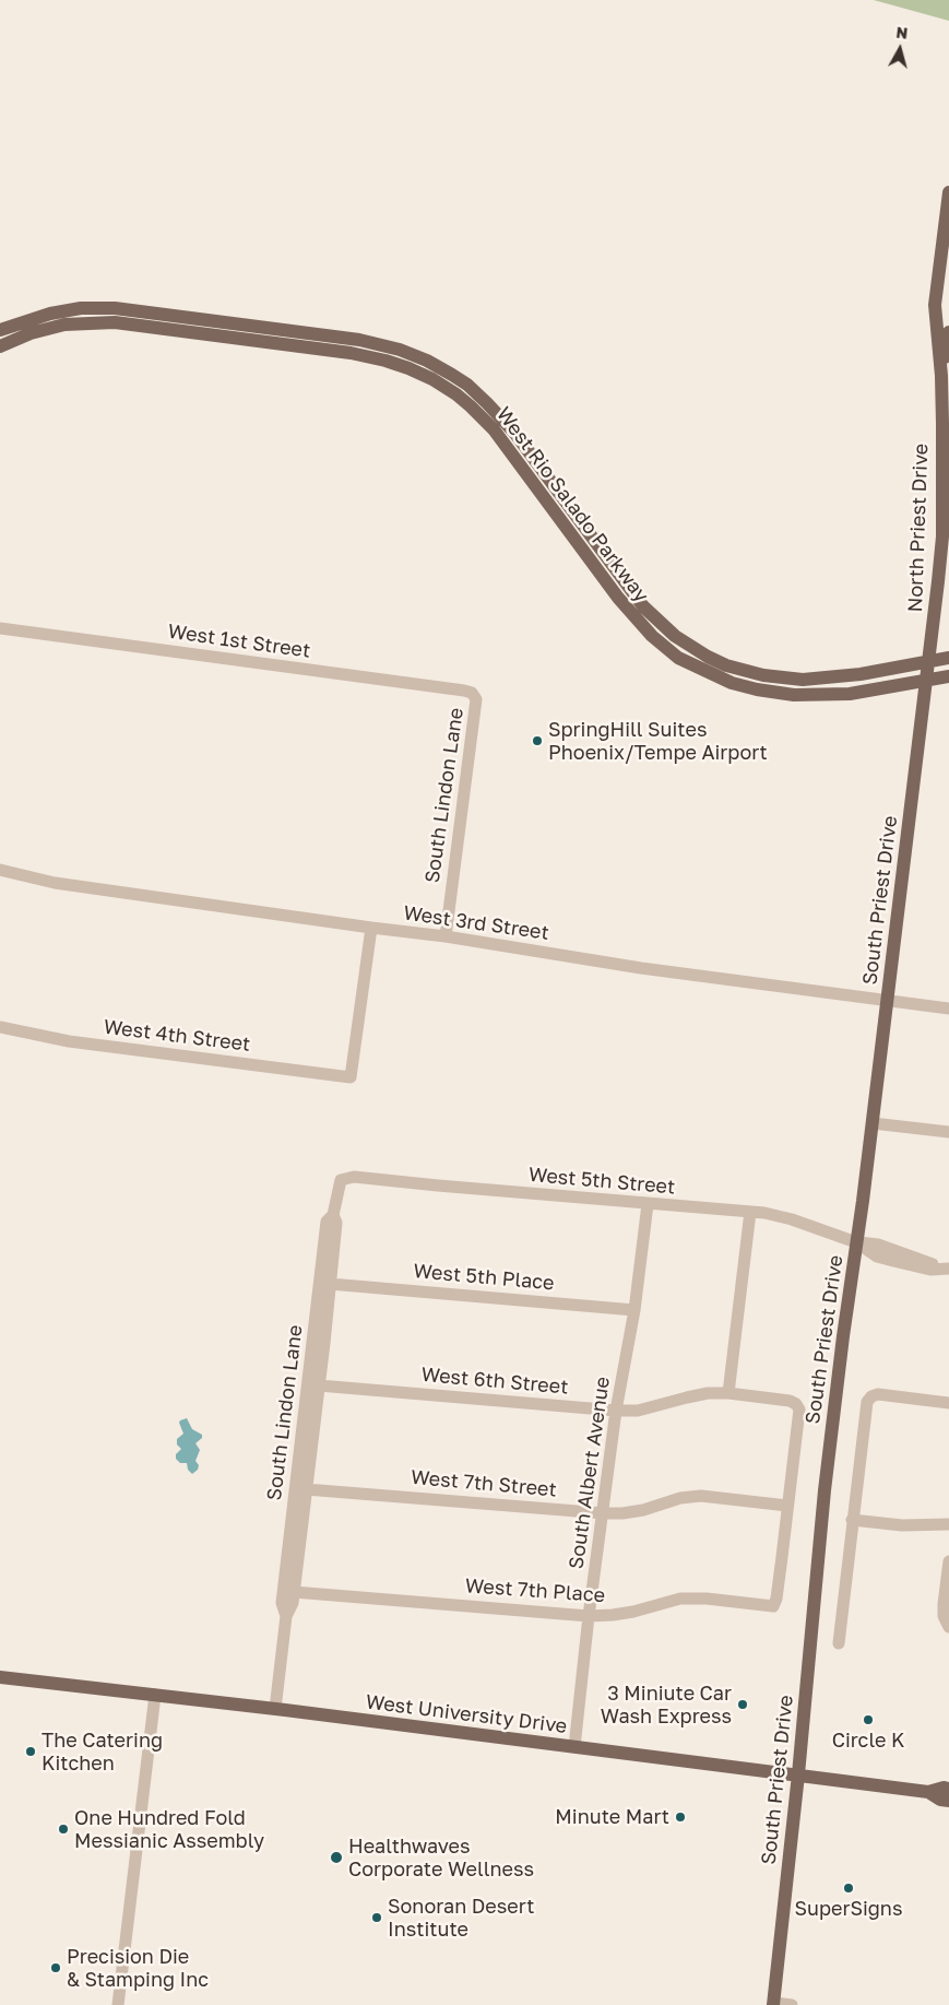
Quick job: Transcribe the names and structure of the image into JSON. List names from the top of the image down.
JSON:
{
  "streets": {
    "main road": [
      "West Rio Salado Parkway",
      "North Priest Drive",
      "South Priest Drive",
      "West University Drive"
    ],
    "street": [
      "West 1st Street",
      "South Lindon Lane",
      "West 3rd Street",
      "West 4th Street",
      "West 5th Street",
      "West 5th Place",
      "West 6th Street",
      "South Albert Avenue",
      "West 7th Street",
      "West 7th Place"
    ]
  },
  "crossings": [
    ["West Rio Salado Parkway", "North Priest Drive"],
    ["West Rio Salado Parkway", "South Priest Drive"],
    ["North Priest Drive", "South Priest Drive"],
    ["West 1st Street", "South Lindon Lane"],
    ["South Lindon Lane", "West 3rd Street"],
    ["South Lindon Lane", "West 5th Street"],
    ["South Lindon Lane", "West 5th Place"],
    ["South Lindon Lane", "West 6th Street"],
    ["South Lindon Lane", "West 7th Street"],
    ["South Lindon Lane", "West 7th Place"],
    ["South Lindon Lane", "West University Drive"],
    ["South Priest Drive", "West 3rd Street"],
    ["South Priest Drive", "West 5th Street"],
    ["South Priest Drive", "West 6th Street"],
    ["South Priest Drive", "West 7th Street"],
    ["South Priest Drive", "West 7th Place"],
    ["South Priest Drive", "West University Drive"],
    ["West 3rd Street", "West 4th Street"],
    ["West 5th Street", "South Albert Avenue"],
    ["West 5th Place", "South Albert Avenue"],
    ["West 6th Street", "South Albert Avenue"],
    ["South Albert Avenue", "West 7th Street"],
    ["South Albert Avenue", "West 7th Place"],
    ["South Albert Avenue", "West University Drive"]
  ],
  "places": [
    "SpringHill Suites Phoenix/Tempe Airport",
    "3 Miniute Car Wash Express",
    "Circle K",
    "The Catering Kitchen",
    "Minute Mart",
    "One Hundred Fold Messianic Assembly",
    "Healthwaves Corporate Wellness",
    "SuperSigns",
    "Sonoran Desert Institute",
    "Precision Die & Stamping Inc"
  ],
  "north": "top"
}
